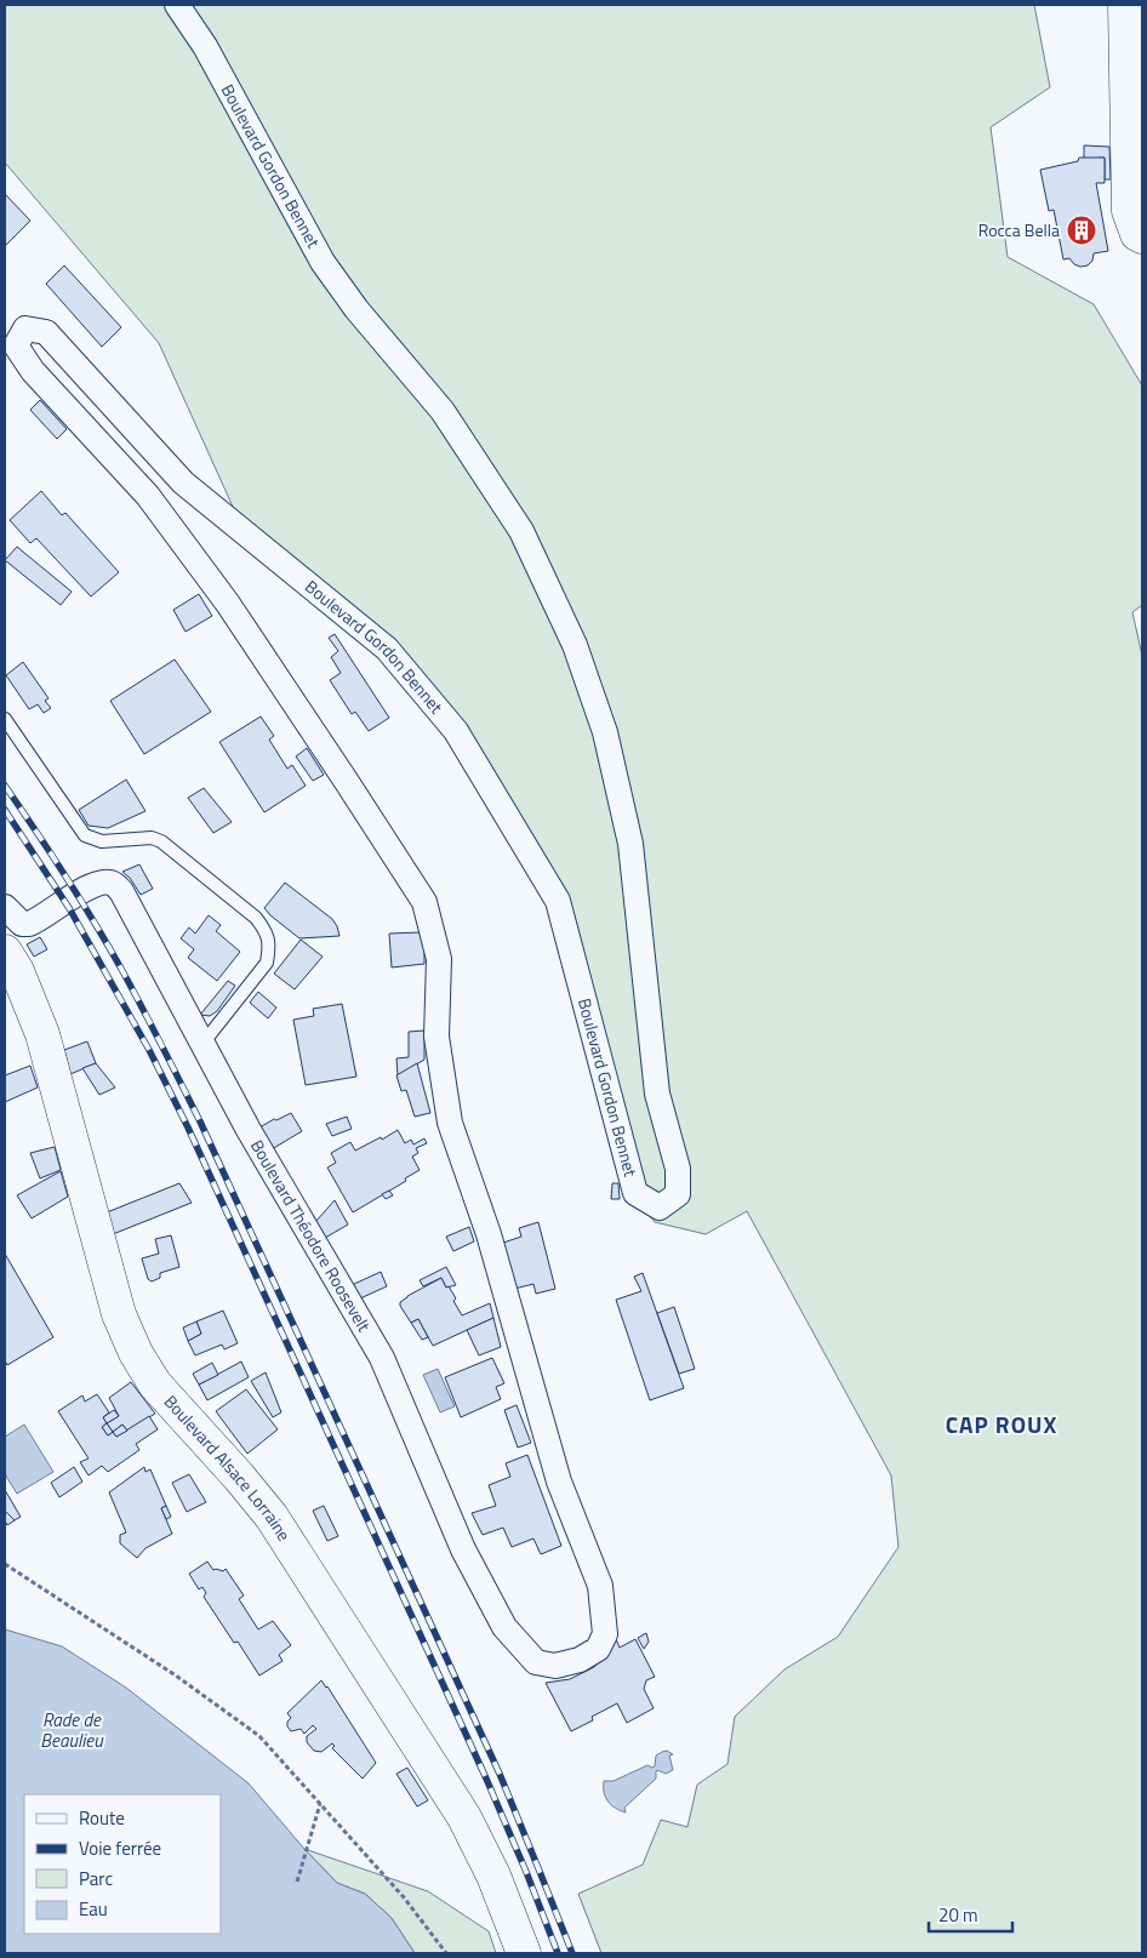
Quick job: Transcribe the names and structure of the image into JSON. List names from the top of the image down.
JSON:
{
  "streets": {
    "main road": ["Boulevard Alsace Lorraine"],
    "street": ["Boulevard Gordon Bennet", "Boulevard Théodore Roosevelt"]
  },
  "crossings": [
    ["Boulevard Gordon Bennet", "Boulevard Théodore Roosevelt"]
  ],
  "districts": ["CAP ROUX"],
  "water": ["Rade de Beaulieu"],
  "places": {
    "building": ["Rocca Bella"]
  },
  "legend": [
    "Route",
    "Voie ferrée",
    "Parc",
    "Eau"
  ],
  "scale_bar": "20 m"
}
